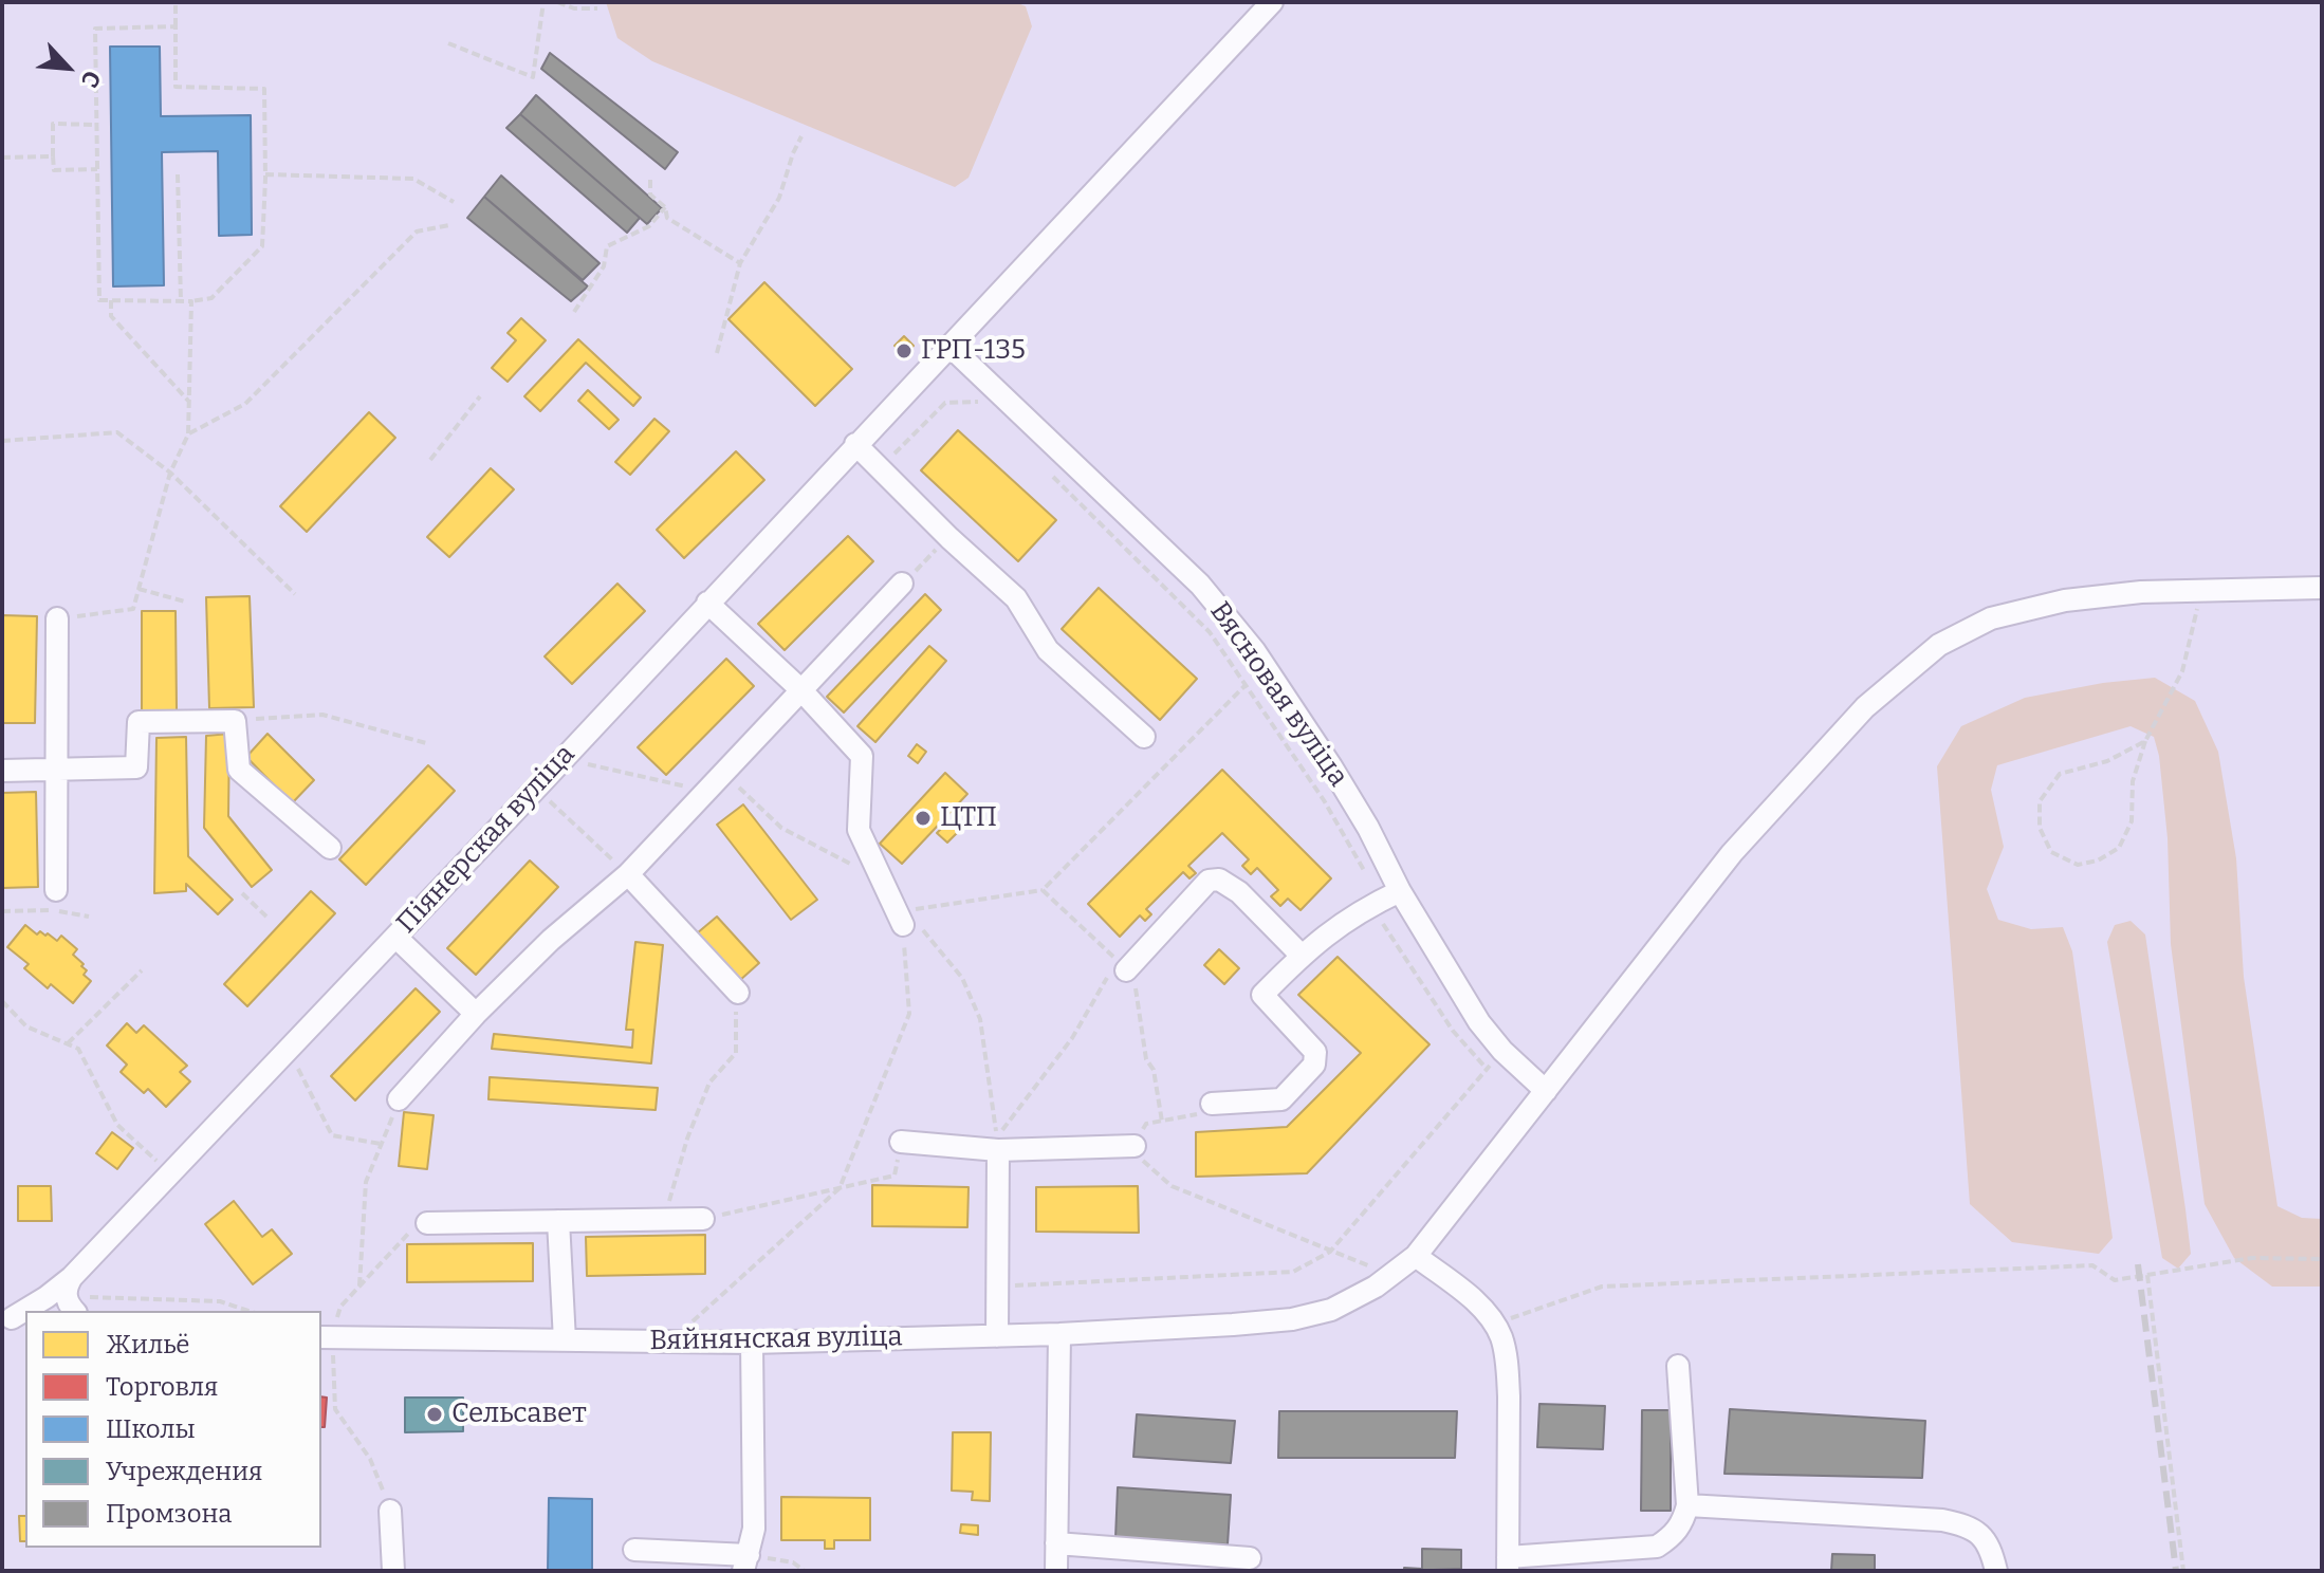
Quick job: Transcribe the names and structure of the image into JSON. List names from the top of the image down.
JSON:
{
  "streets": {
    "street": ["Вясновая вуліца", "Піянерская вуліца", "Вяйнянская вуліца"]
  },
  "crossings": [
    ["Вясновая вуліца", "Піянерская вуліца"],
    ["Вясновая вуліца", "Вяйнянская вуліца"]
  ],
  "places": ["ГРП-135", "ЦТП", "Сельсавет"],
  "legend": [
    "Жильё",
    "Торговля",
    "Школы",
    "Учреждения",
    "Промзона"
  ],
  "north": "bottom right"
}
